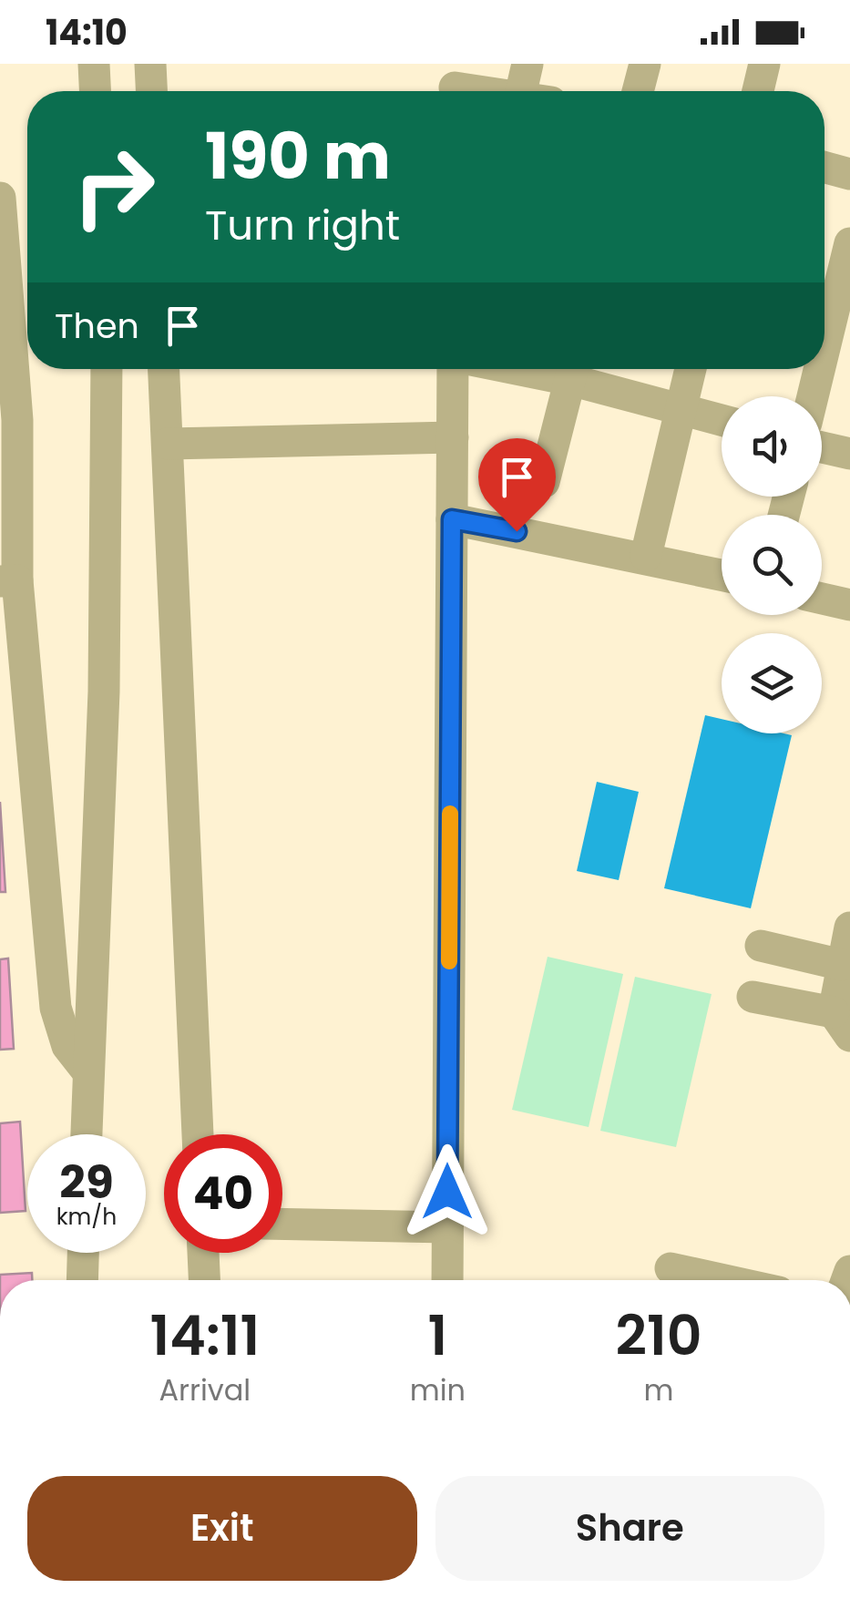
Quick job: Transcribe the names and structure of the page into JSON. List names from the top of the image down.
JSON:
{
  "page": {
    "status": "14:10",
    "turn": ["190 m", "Turn right"],
    "then": "Then",
    "speed": "29 km/h",
    "limit": "40",
    "eta": [
      "14:11",
      "Arrival",
      "1",
      "min",
      "210",
      "m"
    ],
    "buttons": ["Exit", "Share"]
  }
}
